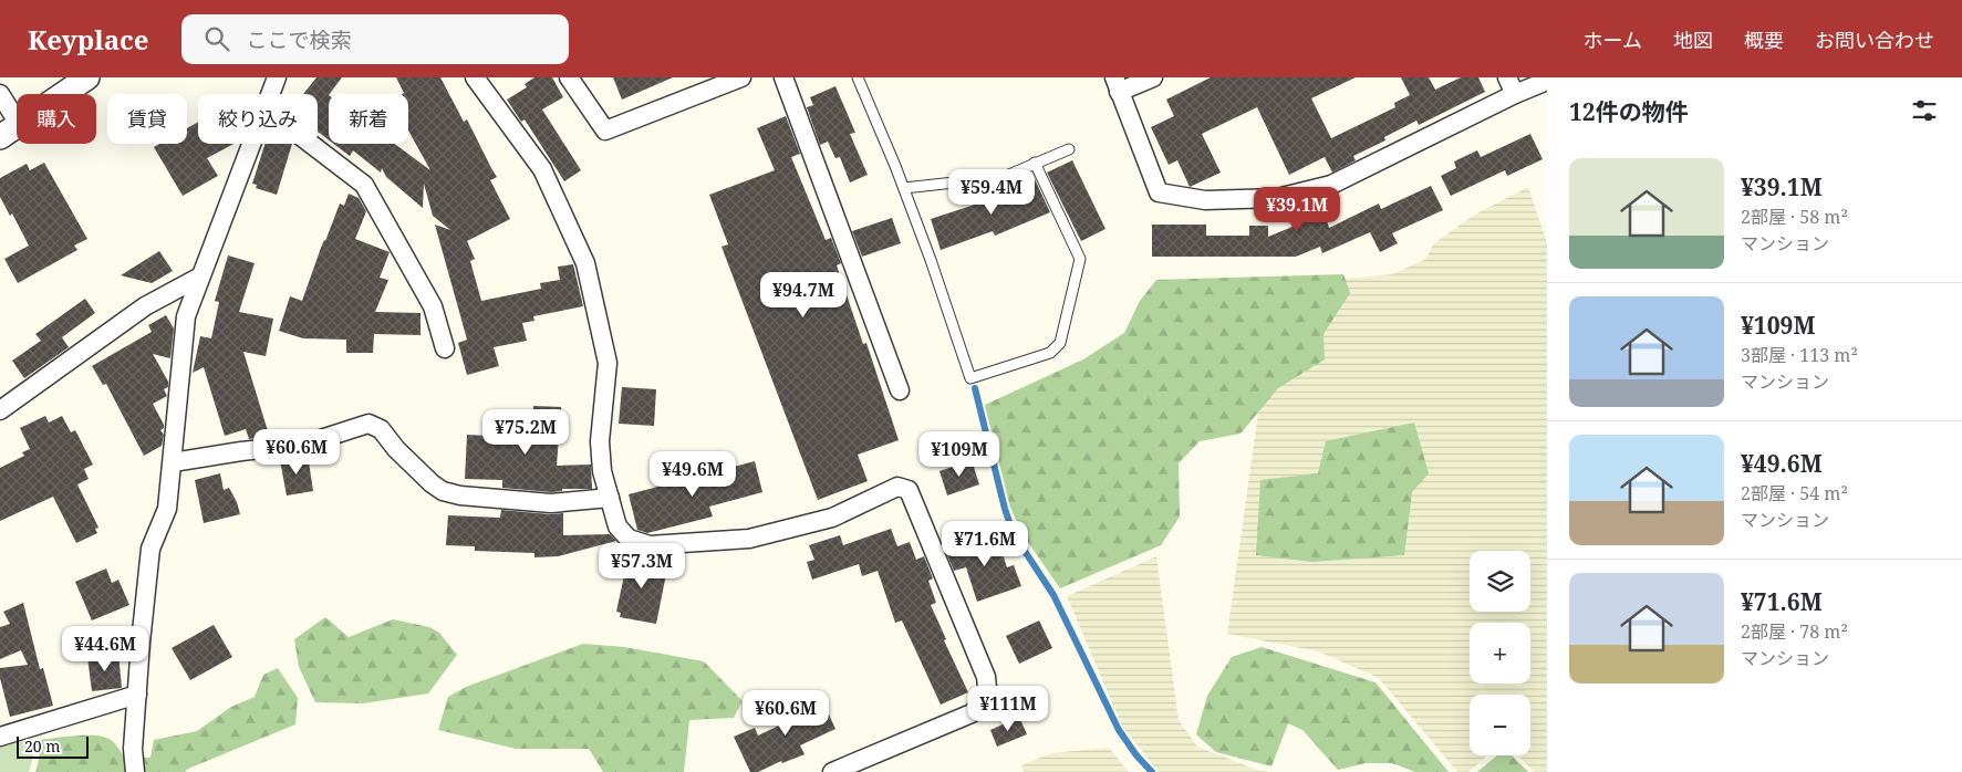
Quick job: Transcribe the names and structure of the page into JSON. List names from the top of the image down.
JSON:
{
  "scale_bar": "20 m",
  "page": {
    "header": "Keyplace",
    "search": "ここで検索",
    "nav": [
      "ホーム",
      "地図",
      "概要",
      "お問い合わせ"
    ],
    "heading": "12件の物件",
    "chip": [
      "購入",
      "賃貸",
      "絞り込み",
      "新着"
    ],
    "list": [
      {
        "name": "¥39.1M",
        "note": "2部屋 · 58 m² · マンション"
      },
      {
        "name": "¥109M",
        "note": "3部屋 · 113 m² · マンション"
      },
      {
        "name": "¥49.6M",
        "note": "2部屋 · 54 m² · マンション"
      },
      {
        "name": "¥71.6M",
        "note": "2部屋 · 78 m² · マンション"
      }
    ],
    "price": [
      "¥59.4M",
      "¥39.1M",
      "¥94.7M",
      "¥75.2M",
      "¥60.6M",
      "¥109M",
      "¥49.6M",
      "¥71.6M",
      "¥57.3M",
      "¥44.6M",
      "¥111M",
      "¥60.6M"
    ],
    "map_buttons": ["+", "−"],
    "scale": "20 m"
  }
}
